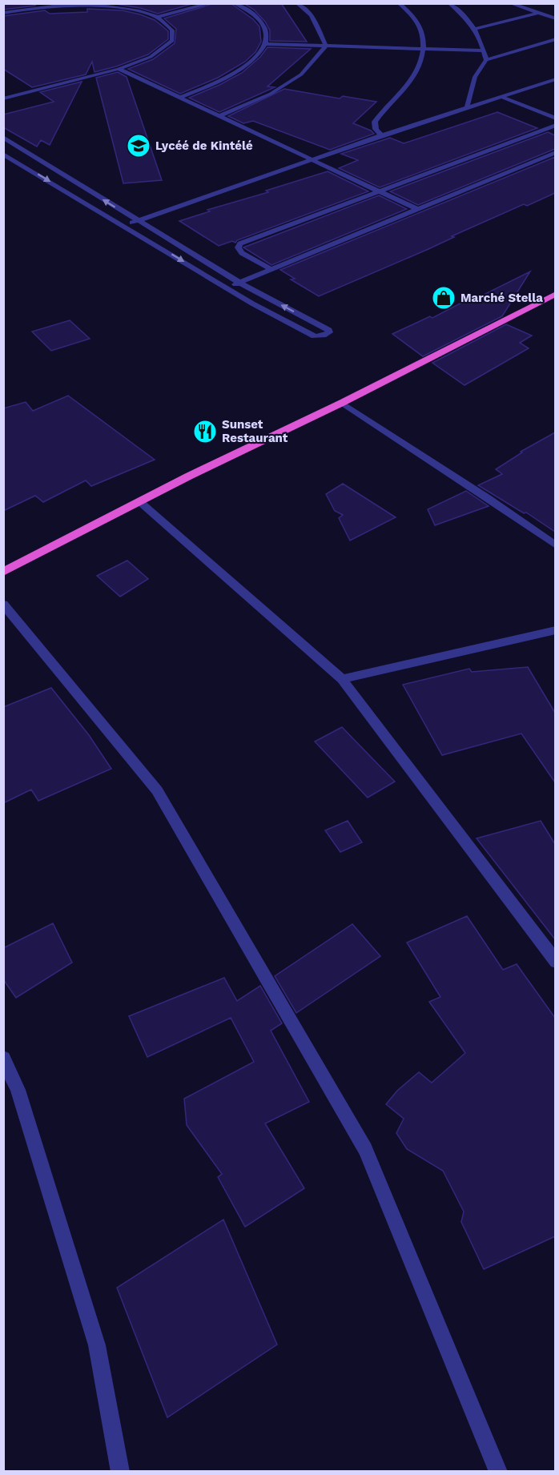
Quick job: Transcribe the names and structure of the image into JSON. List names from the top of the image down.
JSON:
{
  "places": {
    "school or university": ["Lycéé de Kintélé"],
    "shop": ["Marché Stella"],
    "restaurant": ["Sunset Restaurant"]
  }
}
